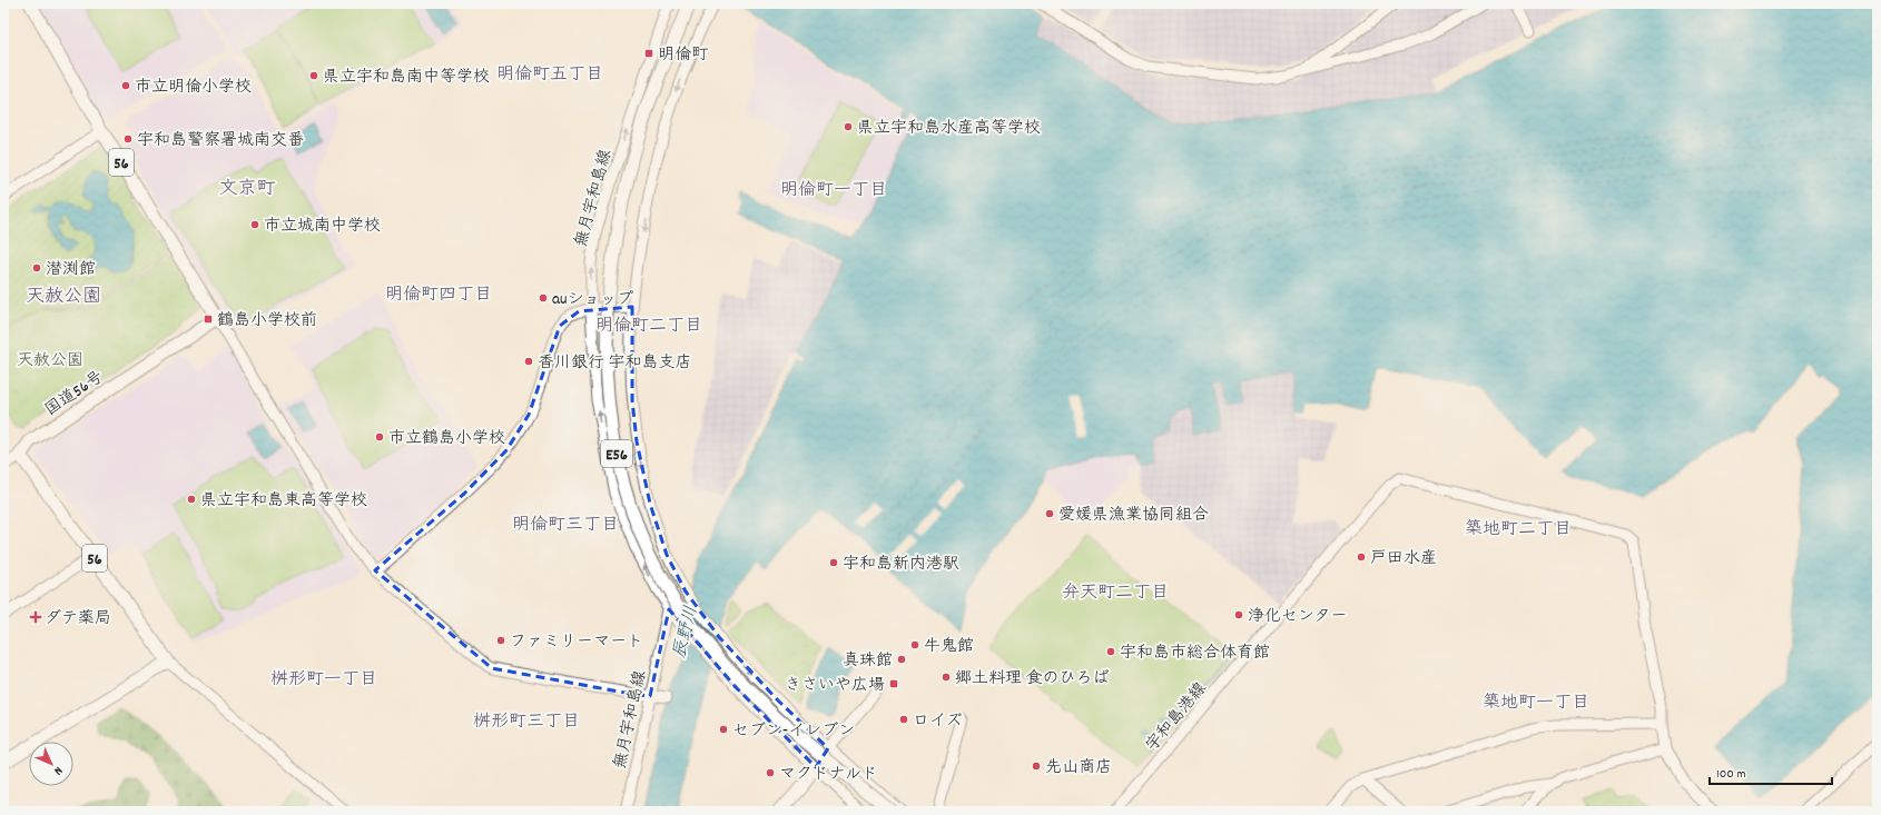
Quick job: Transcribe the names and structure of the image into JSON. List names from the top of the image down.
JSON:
{
  "streets": {
    "highway": ["56", "国道56号", "E56"],
    "street": ["無月宇和島線", "宇和島港線"]
  },
  "crossings": [
    ["56", "国道56号"]
  ],
  "districts": [
    "明倫町五丁目",
    "文京町",
    "明倫町一丁目",
    "明倫町四丁目",
    "天赦公園",
    "明倫町二丁目",
    "明倫町三丁目",
    "築地町二丁目",
    "弁天町二丁目",
    "桝形町一丁目",
    "築地町一丁目",
    "桝形町三丁目"
  ],
  "water": ["辰野川"],
  "parks": ["天赦公園"],
  "places": {
    "transit": ["明倫町", "鶴島小学校前", "きさいや広場"],
    "other": [
      "県立宇和島南中等学校",
      "市立明倫小学校",
      "県立宇和島水産高等学校",
      "宇和島警察署城南交番",
      "市立城南中学校",
      "潜渕館",
      "auショップ",
      "香川銀行 宇和島支店",
      "市立鶴島小学校",
      "県立宇和島東高等学校",
      "愛媛県漁業協同組合",
      "戸田水産",
      "宇和島新内港駅",
      "浄化センター",
      "ファミリーマート",
      "牛鬼館",
      "宇和島市総合体育館",
      "真珠館",
      "郷土料理 食のひろば",
      "ロイズ",
      "セブン-イレブン",
      "先山商店",
      "マクドナルド"
    ],
    "health": ["ダテ薬局"]
  },
  "scale_bar": "100 m",
  "north": "bottom right"
}
